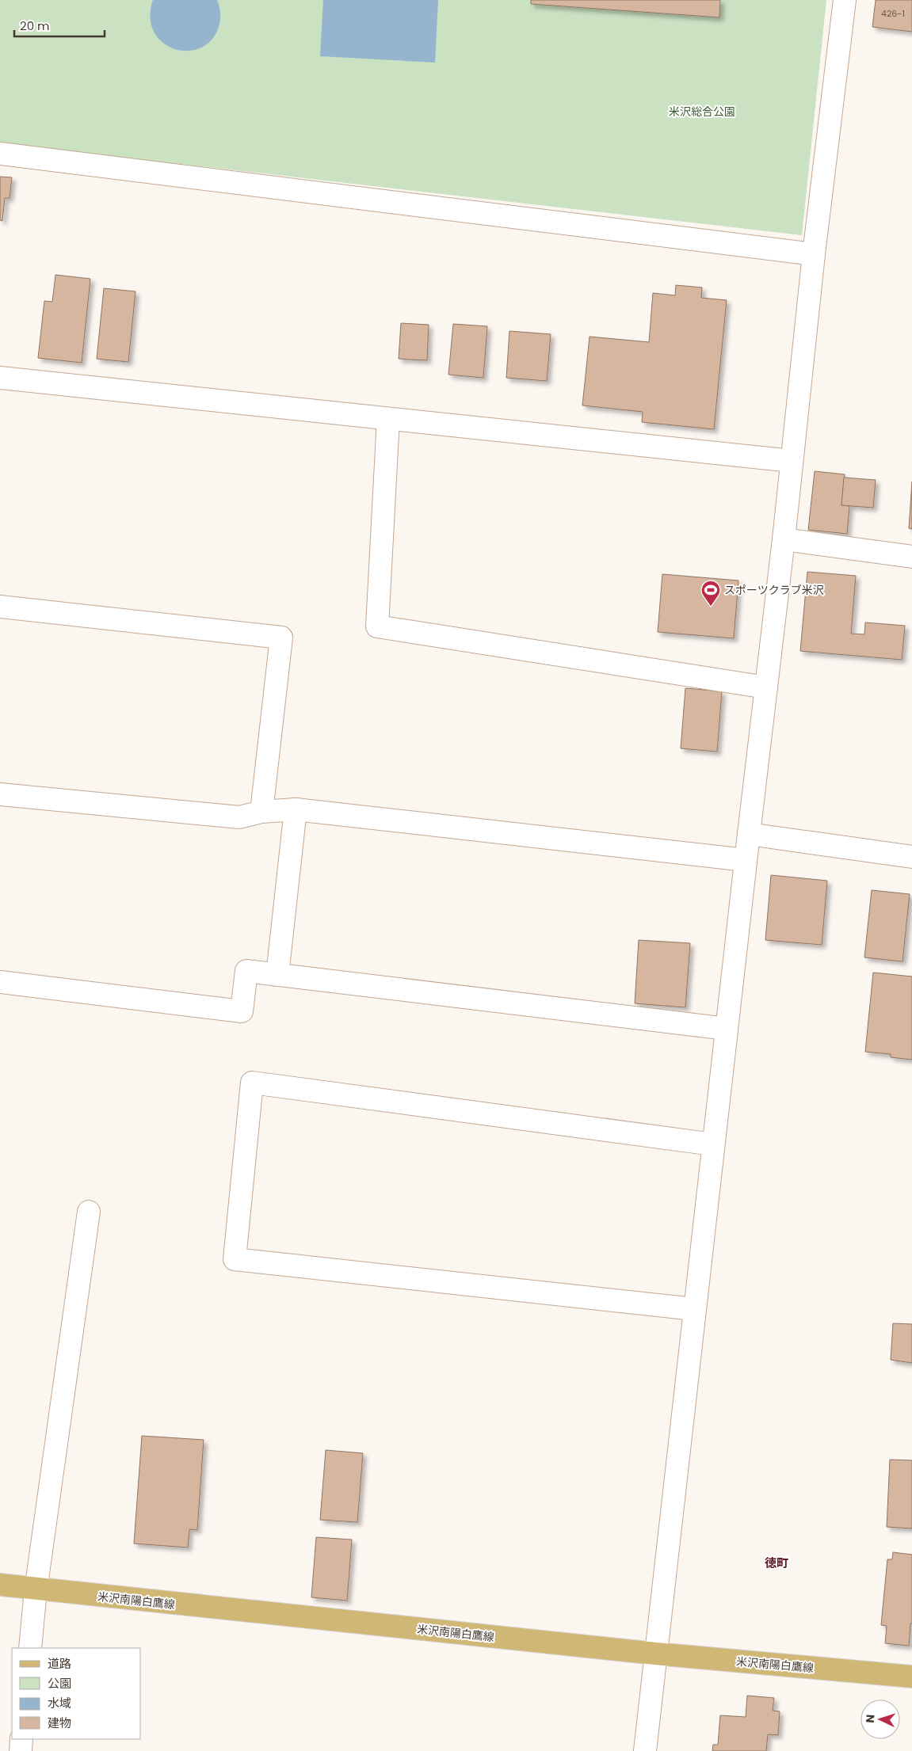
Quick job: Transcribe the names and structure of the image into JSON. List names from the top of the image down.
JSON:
{
  "streets": {
    "main road": ["米沢南陽白鷹線"]
  },
  "districts": ["徳町"],
  "parks": ["米沢総合公園"],
  "places": {
    "sports": ["スポーツクラブ米沢"]
  },
  "house_numbers": ["426-1"],
  "legend": [
    "道路",
    "公園",
    "水域",
    "建物"
  ],
  "scale_bar": "20 m",
  "north": "left"
}
